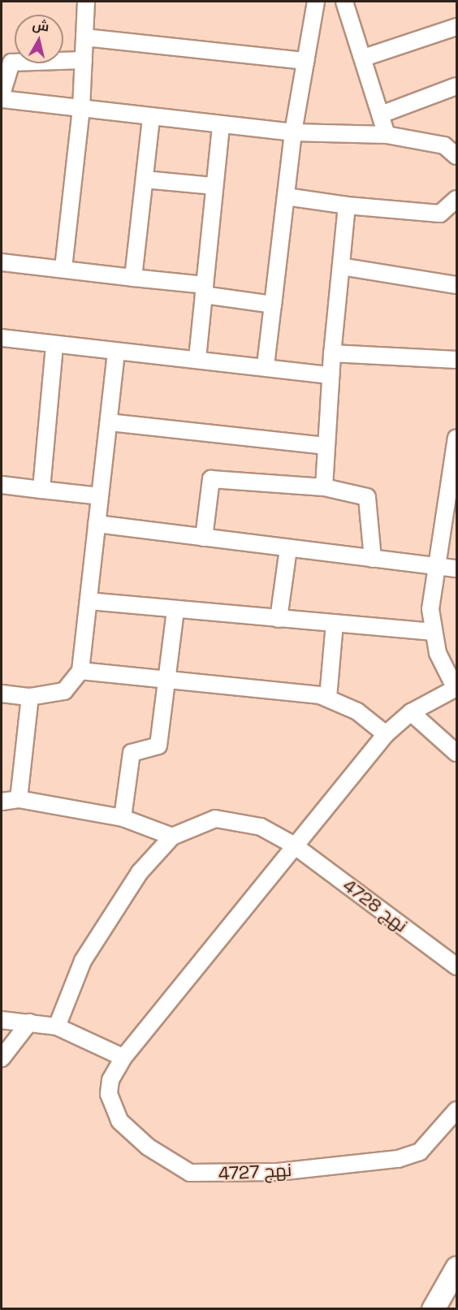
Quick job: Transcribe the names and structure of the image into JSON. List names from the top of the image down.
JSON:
{
  "streets": {
    "street": ["نهج 4728", "نهج 4727"]
  },
  "crossings": [
    ["نهج 4728", "نهج 4727"]
  ],
  "north": "top"
}
